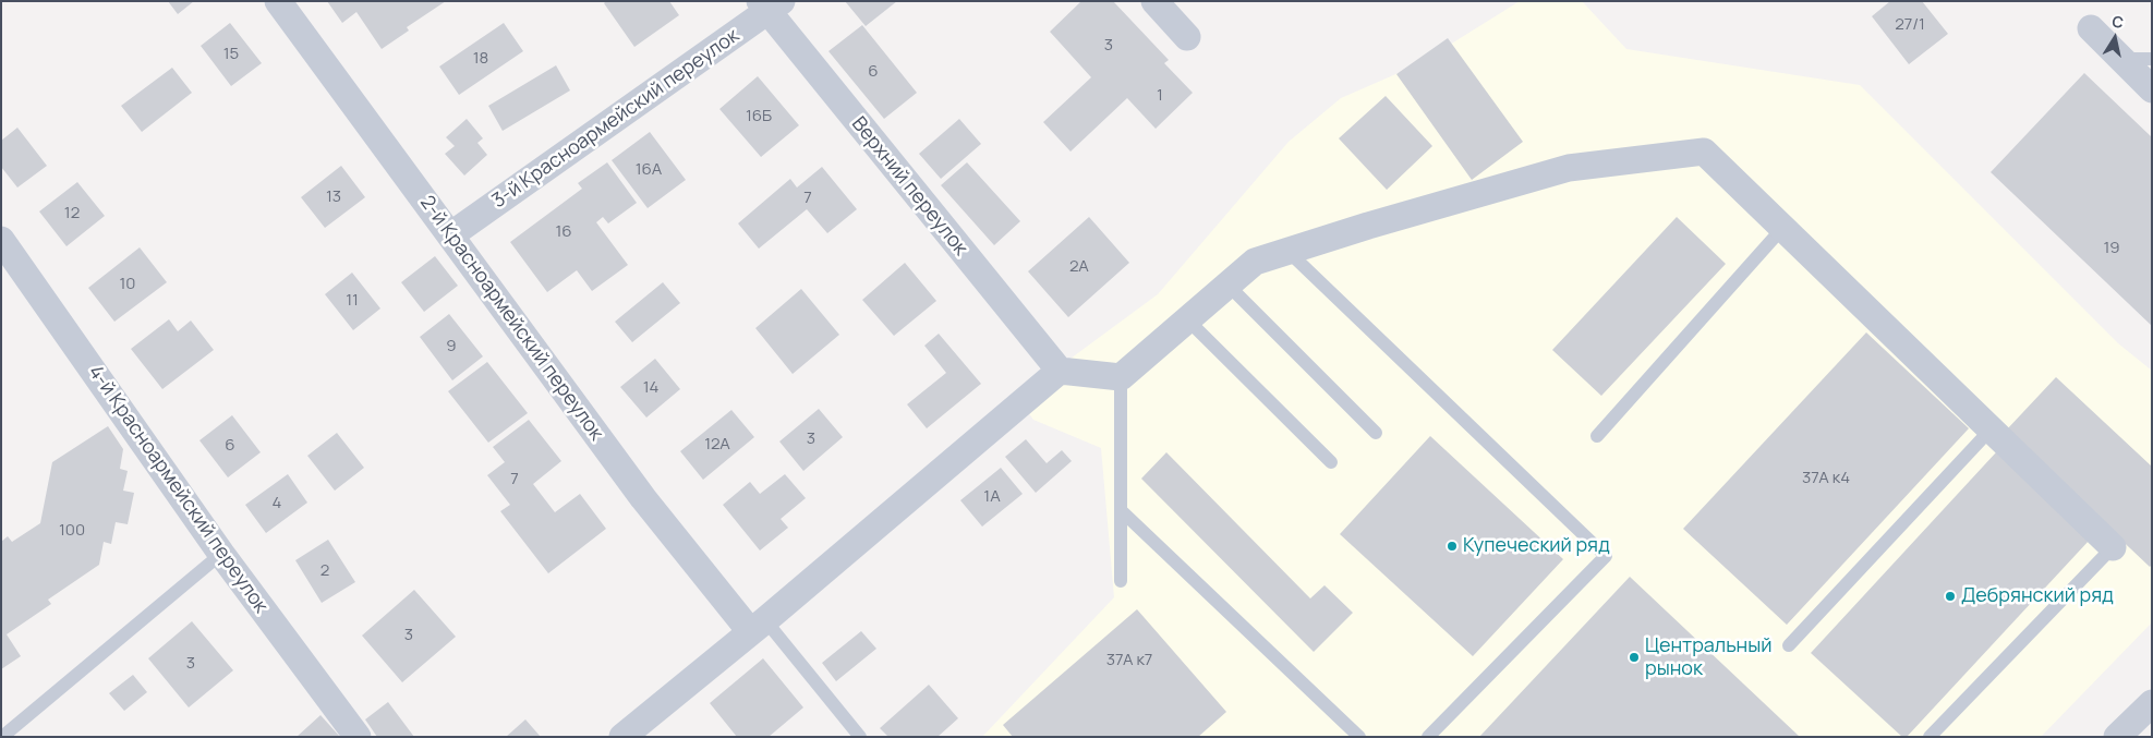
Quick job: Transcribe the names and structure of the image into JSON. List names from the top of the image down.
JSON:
{
  "streets": {
    "street": [
      "3-й Красноармейский переулок",
      "Верхний переулок",
      "2-й Красноармейский переулок",
      "4-й Красноармейский переулок"
    ]
  },
  "crossings": [
    ["3-й Красноармейский переулок", "Верхний переулок"],
    ["3-й Красноармейский переулок", "2-й Красноармейский переулок"]
  ],
  "places": ["Купеческий ряд", "Дебрянский ряд", "Центральный рынок"],
  "house_numbers": [
    "27/1",
    "3",
    "15",
    "18",
    "6",
    "1",
    "16Б",
    "16А",
    "13",
    "7",
    "12",
    "16",
    "19",
    "2А",
    "10",
    "11",
    "9",
    "14",
    "3",
    "12А",
    "6",
    "37А к4",
    "7",
    "1А",
    "4",
    "100",
    "2",
    "3",
    "37А к7",
    "3"
  ],
  "north": "top"
}
